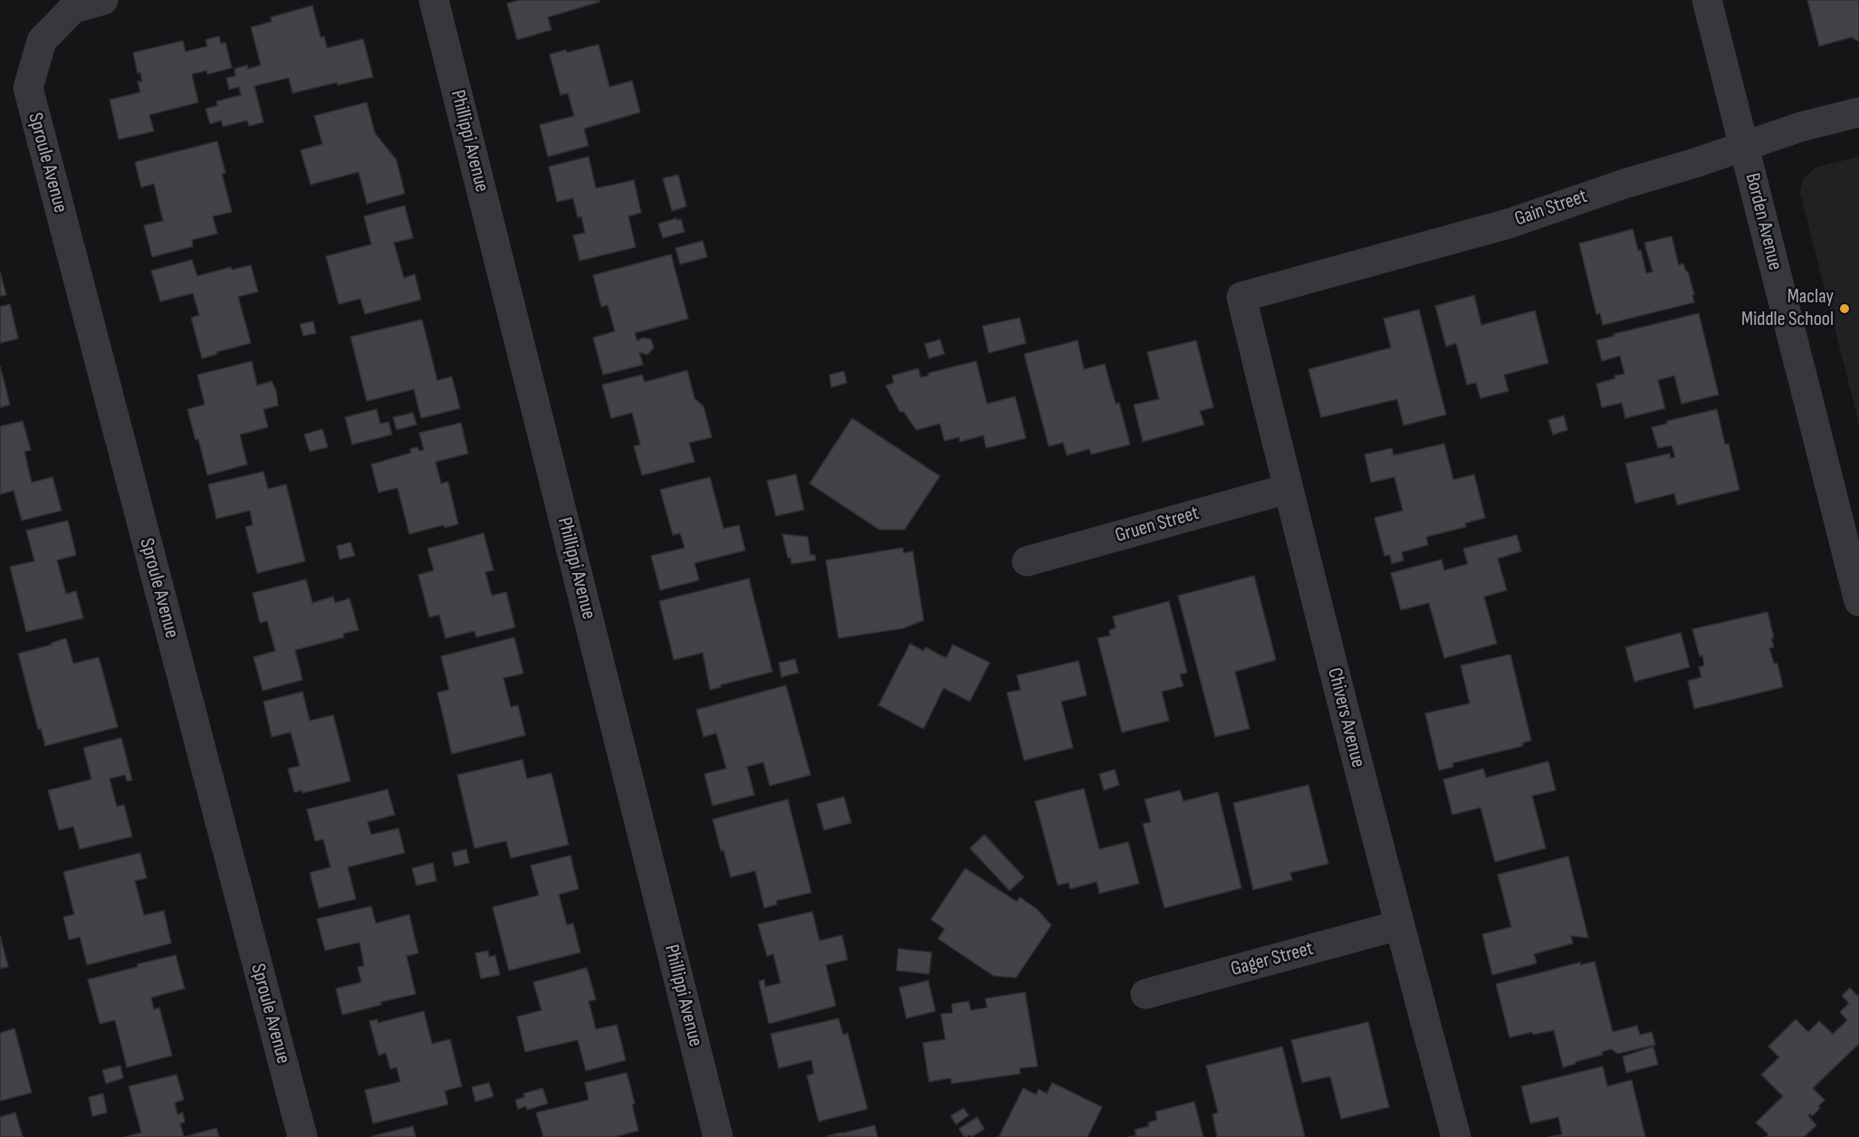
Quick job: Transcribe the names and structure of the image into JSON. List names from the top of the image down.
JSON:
{
  "streets": {
    "street": [
      "Phillippi Avenue",
      "Sproule Avenue",
      "Gain Street",
      "Borden Avenue",
      "Gruen Street",
      "Chivers Avenue",
      "Gager Street"
    ]
  },
  "crossings": [
    ["Gain Street", "Borden Avenue"],
    ["Gain Street", "Chivers Avenue"],
    ["Gruen Street", "Chivers Avenue"],
    ["Chivers Avenue", "Gager Street"]
  ],
  "places": ["Maclay Middle School"]
}
